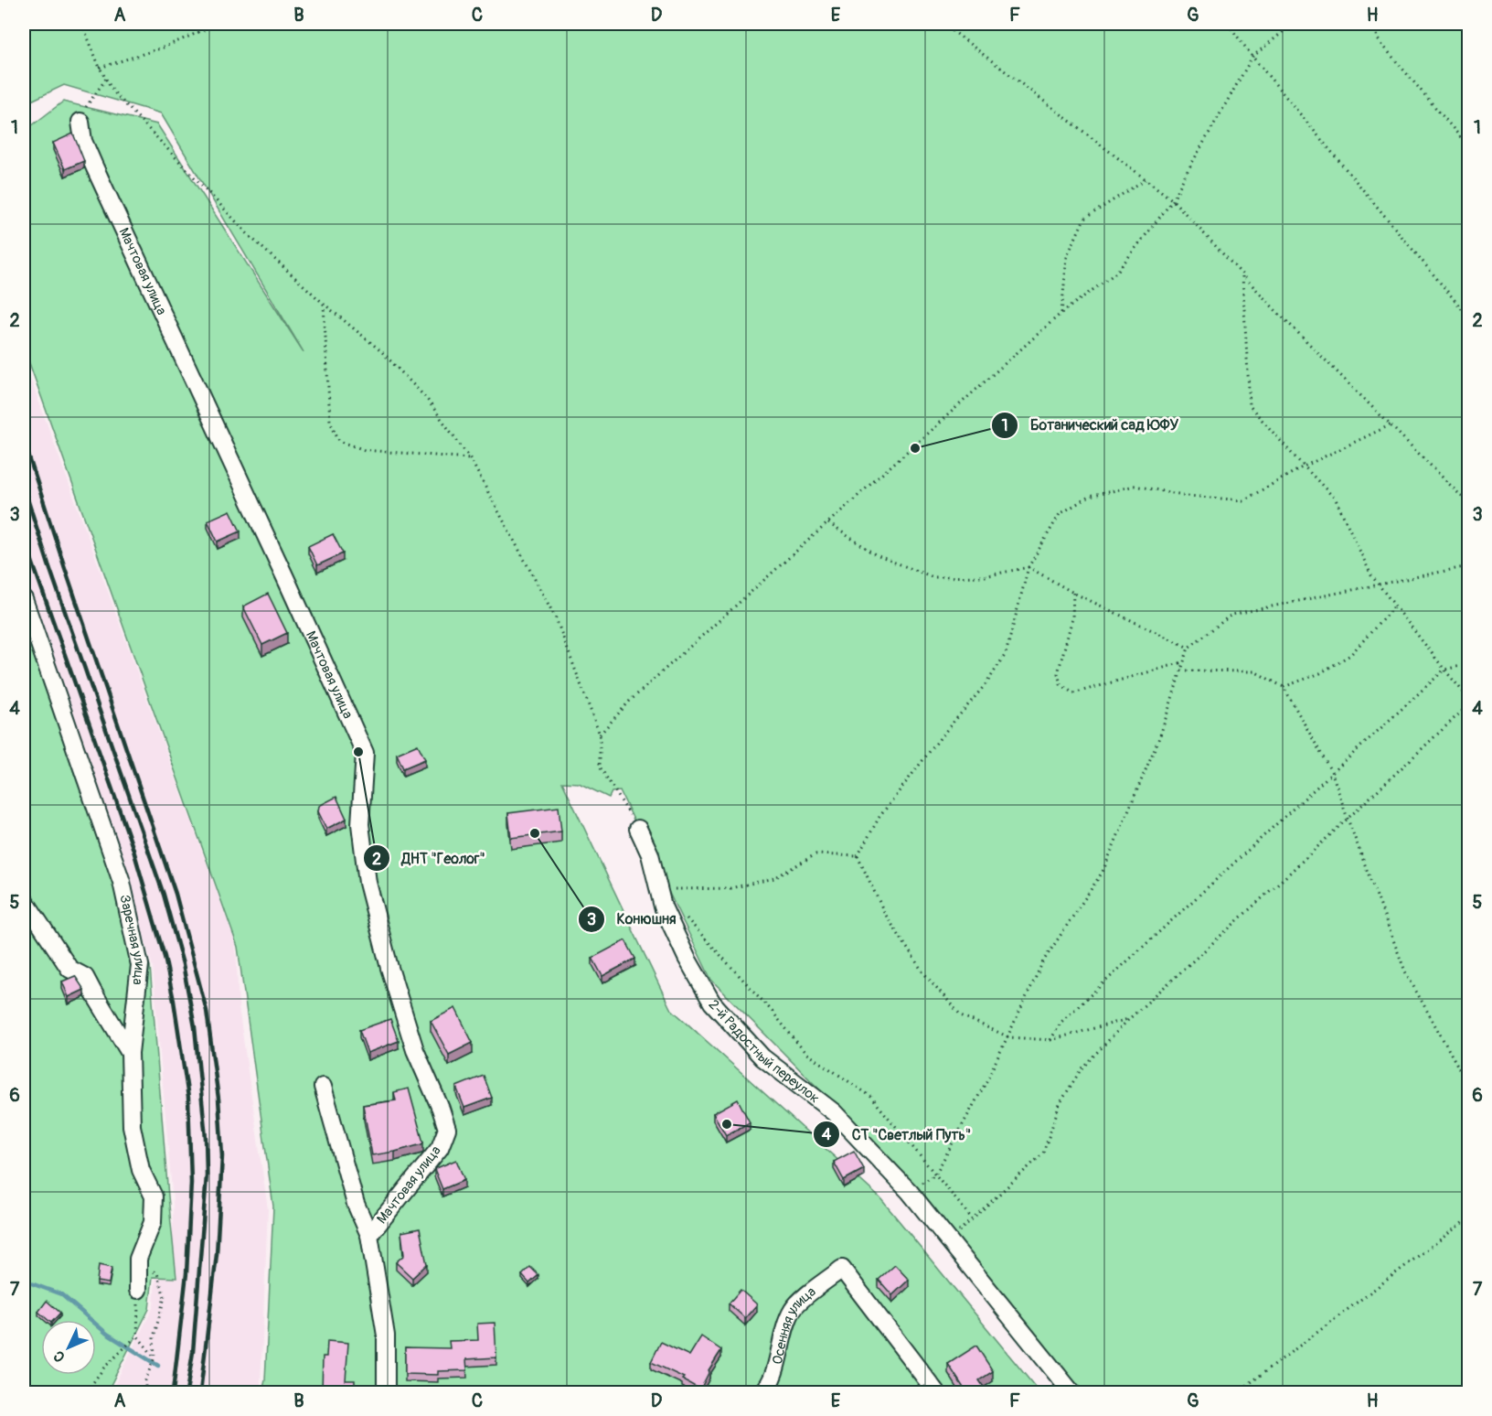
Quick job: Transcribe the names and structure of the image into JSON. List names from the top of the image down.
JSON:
{
  "streets": {
    "street": [
      "Мачтовая улица",
      "Заречная улица",
      "2-й Радостный переулок",
      "Осенняя улица"
    ]
  },
  "places": [
    "Ботанический сад ЮФУ",
    "ДНТ \"Геолог\"",
    "Конюшня",
    "СТ \"Светлый Путь\""
  ],
  "north": "bottom left",
  "grid": {
    "columns": [
      "A",
      "B",
      "C",
      "D",
      "E",
      "F",
      "G",
      "H"
    ],
    "rows": [
      "1",
      "2",
      "3",
      "4",
      "5",
      "6",
      "7"
    ]
  }
}
